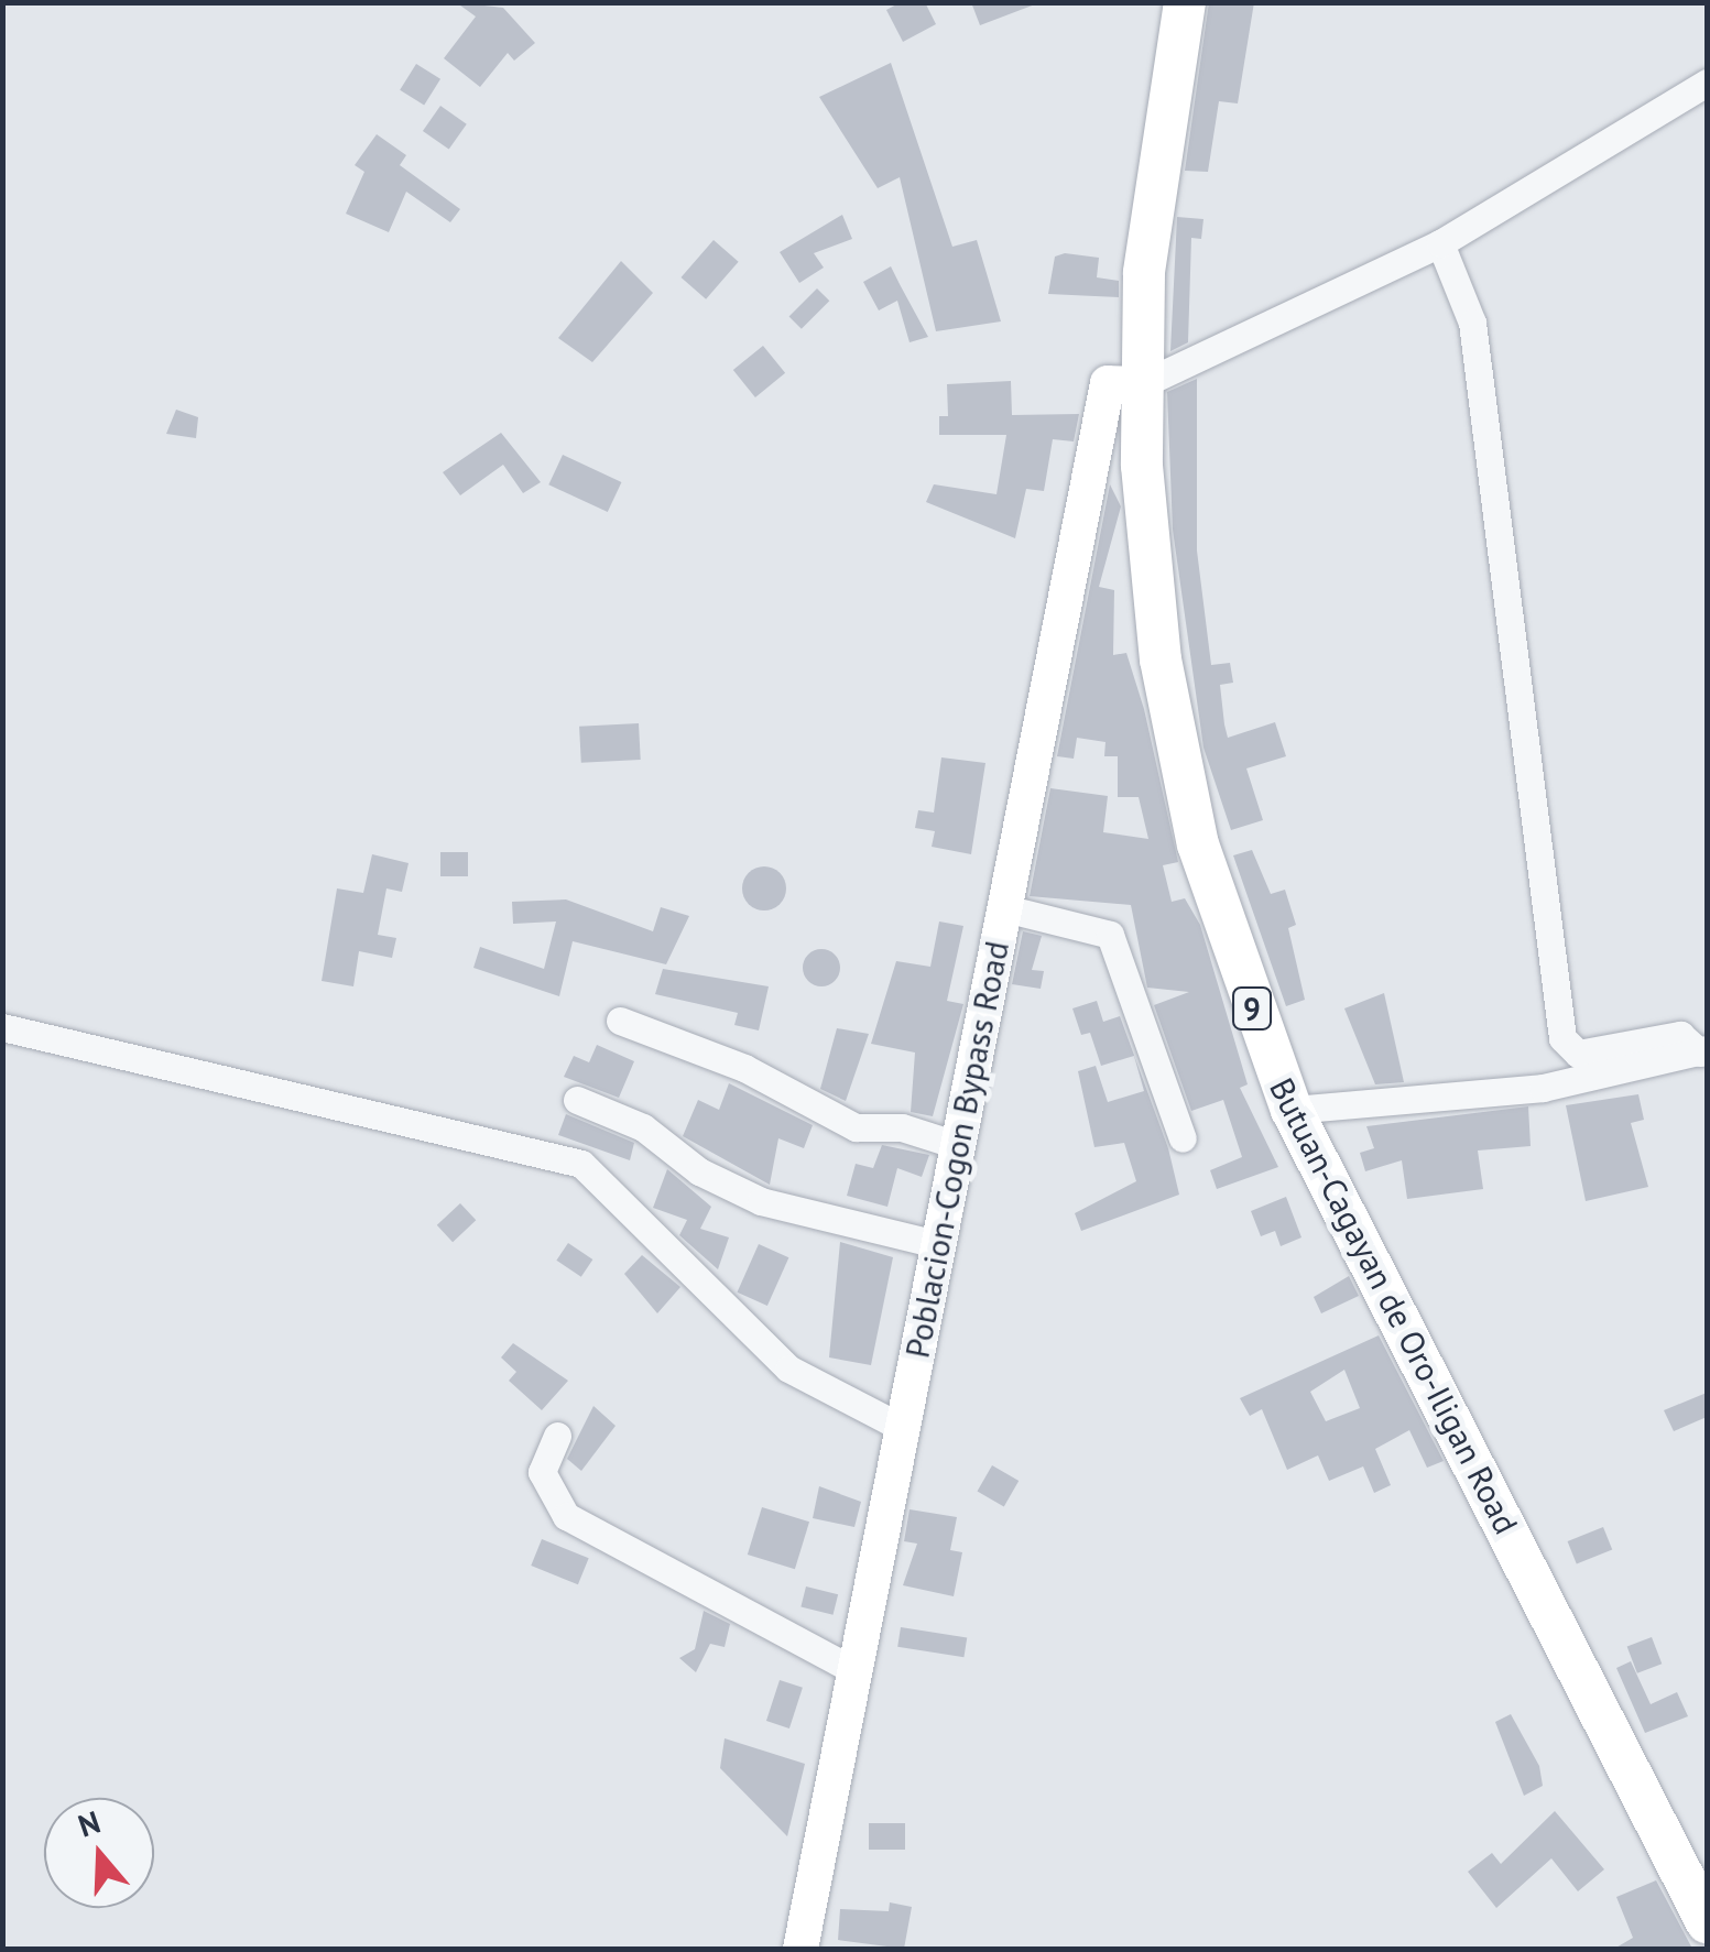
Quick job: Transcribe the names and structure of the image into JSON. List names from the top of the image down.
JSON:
{
  "streets": {
    "highway": ["9", "Butuan-Cagayan de Oro-Iligan Road"],
    "main road": ["Poblacion-Cogon Bypass Road"]
  },
  "crossings": [
    ["Poblacion-Cogon Bypass Road", "Butuan-Cagayan de Oro-Iligan Road"]
  ],
  "north": "top"
}
